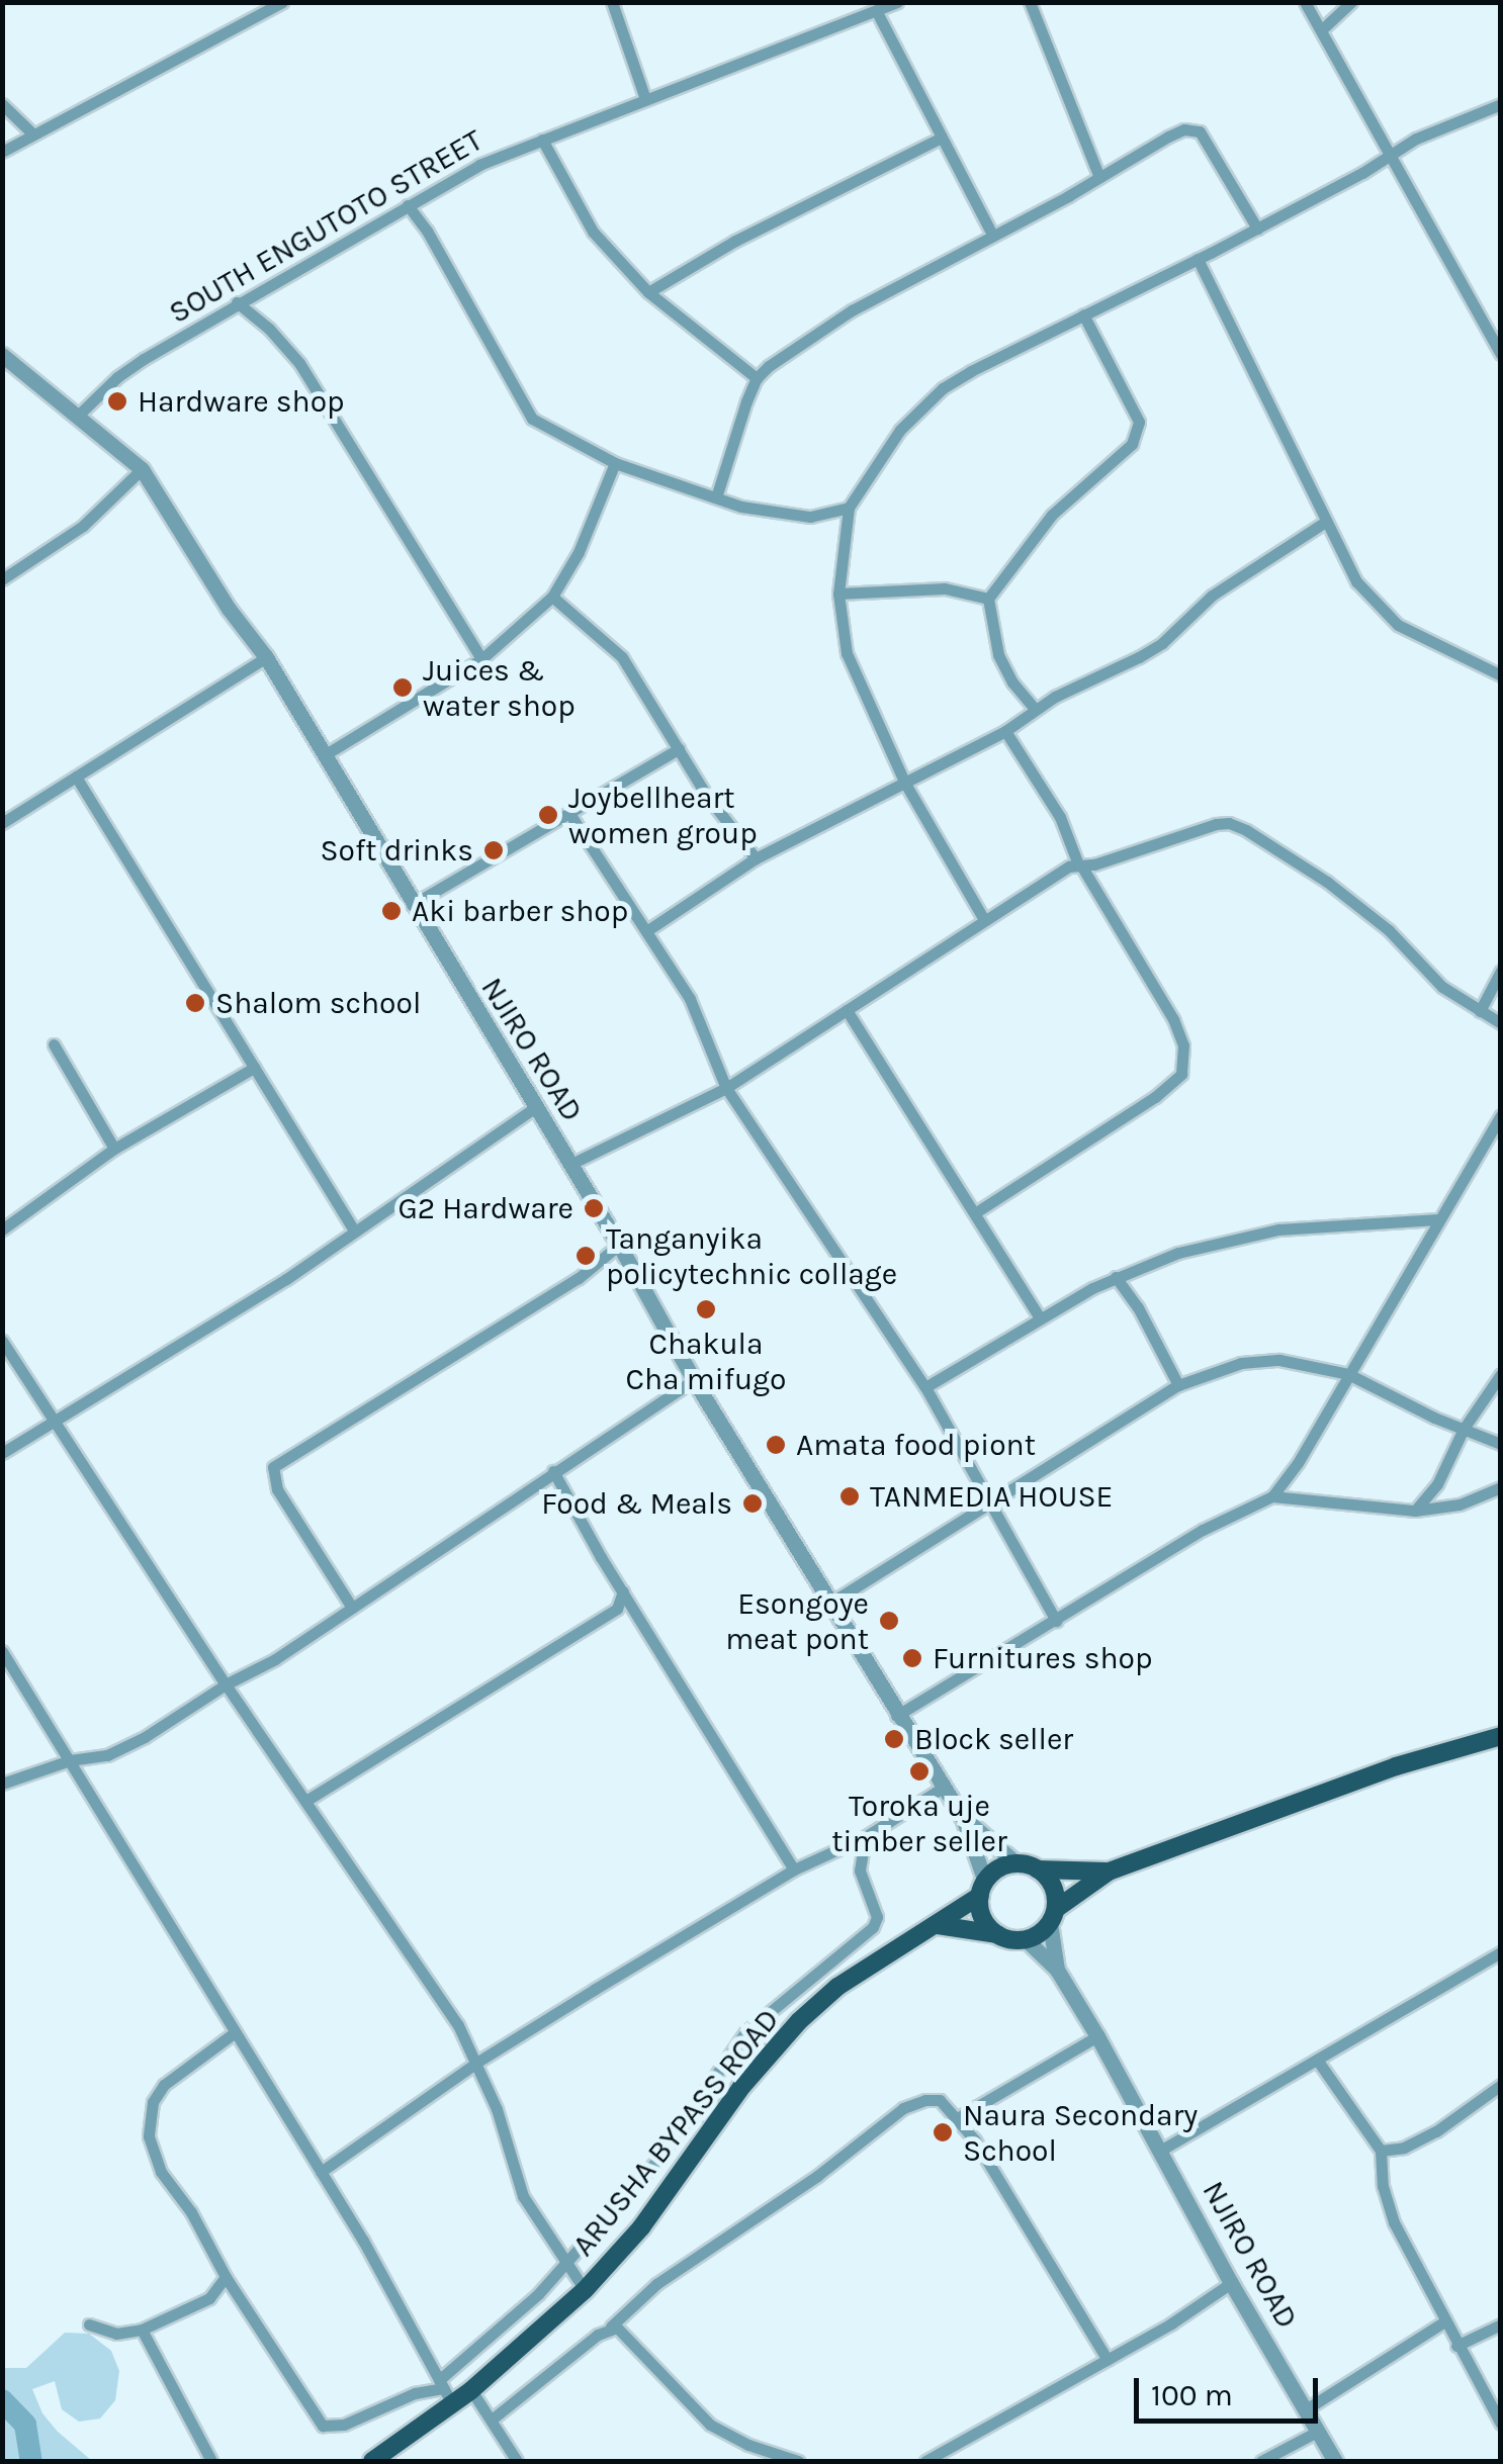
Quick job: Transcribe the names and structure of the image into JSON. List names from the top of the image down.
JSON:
{
  "streets": {
    "main road": ["ARUSHA BYPASS ROAD"],
    "street": ["SOUTH ENGUTOTO STREET", "NJIRO ROAD"]
  },
  "crossings": [
    ["SOUTH ENGUTOTO STREET", "NJIRO ROAD"],
    ["NJIRO ROAD", "ARUSHA BYPASS ROAD"]
  ],
  "places": [
    "Hardware shop",
    "Juices & water shop",
    "Joybellheart women group",
    "Soft drinks",
    "Aki barber shop",
    "Shalom school",
    "G2 Hardware",
    "Tanganyika policytechnic collage",
    "Chakula Cha mifugo",
    "Amata food piont",
    "TANMEDIA HOUSE",
    "Food & Meals",
    "Esongoye meat pont",
    "Furnitures shop",
    "Block seller",
    "Toroka uje timber seller",
    "Naura Secondary School"
  ],
  "scale_bar": "100 m"
}
